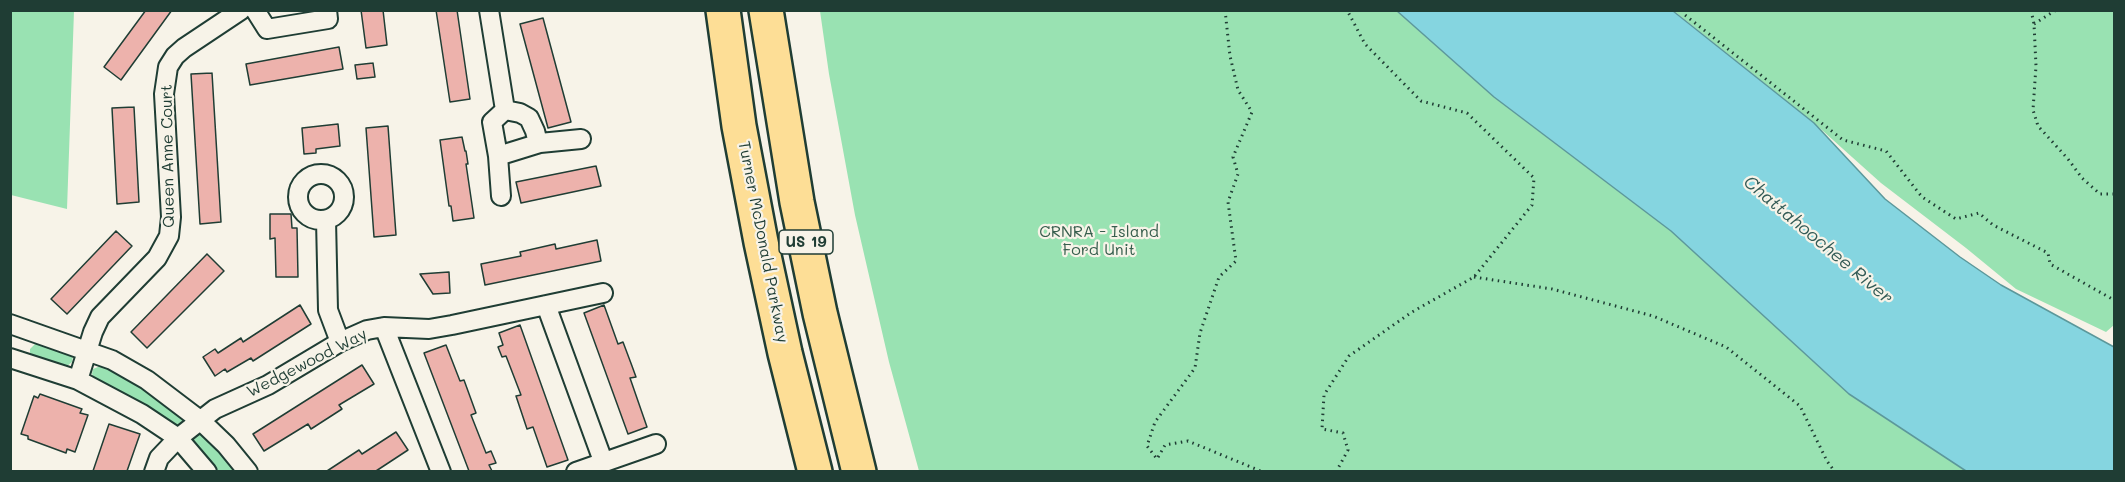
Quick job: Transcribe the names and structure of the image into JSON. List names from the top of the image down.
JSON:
{
  "streets": {
    "highway": ["Turner McDonald Parkway", "US 19"],
    "street": ["Queen Anne Court", "Wedgewood Way"]
  },
  "water": ["Chattahoochee River"],
  "parks": ["CRNRA - Island Ford Unit"]
}
